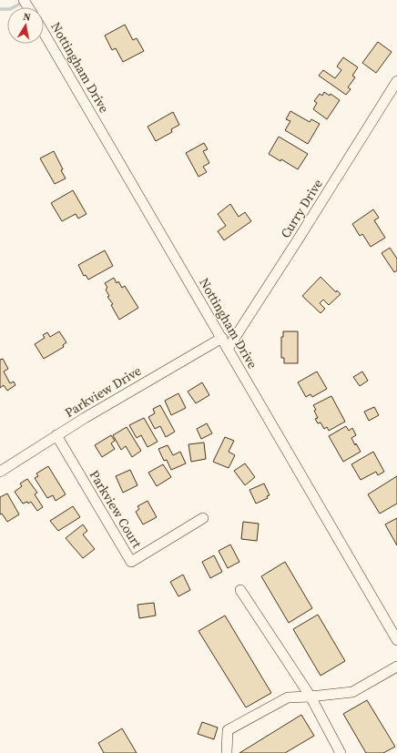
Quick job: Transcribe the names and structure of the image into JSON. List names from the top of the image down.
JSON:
{
  "streets": {
    "street": [
      "Nottingham Drive",
      "Curry Drive",
      "Parkview Drive",
      "Parkview Court"
    ]
  },
  "crossings": [
    ["Nottingham Drive", "Curry Drive"],
    ["Nottingham Drive", "Parkview Drive"],
    ["Parkview Drive", "Parkview Court"]
  ],
  "north": "top"
}
